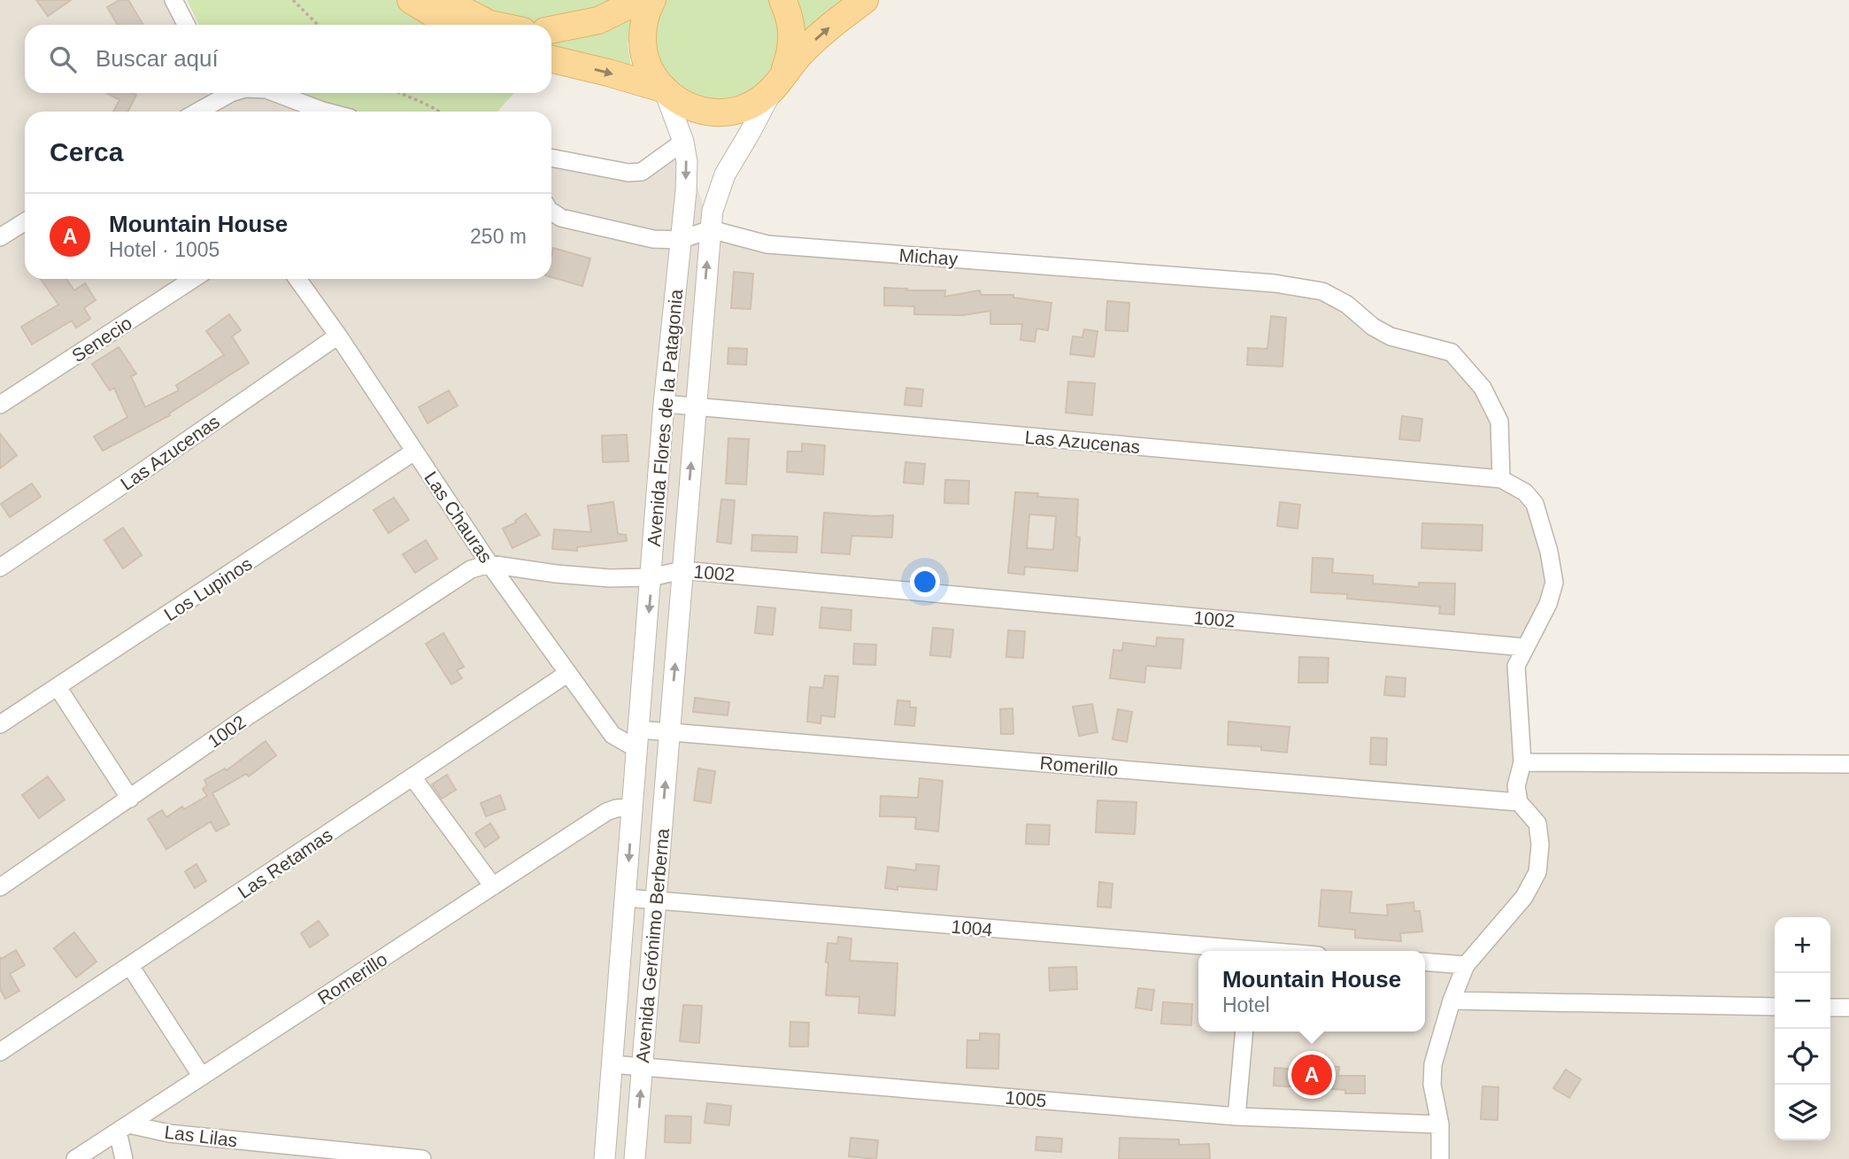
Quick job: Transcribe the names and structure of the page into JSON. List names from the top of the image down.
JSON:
{
  "streets": {
    "street": [
      "Michay",
      "Senecio",
      "Avenida Flores de la Patagonia",
      "Las Azucenas",
      "Las Chauras",
      "1002",
      "Los Lupinos",
      "Romerillo",
      "Las Retamas",
      "1004",
      "Avenida Gerónimo Berberna",
      "1005",
      "Las Lilas"
    ]
  },
  "crossings": [
    ["Michay", "Avenida Flores de la Patagonia"],
    ["Michay", "Las Azucenas"],
    ["Avenida Flores de la Patagonia", "Las Azucenas"],
    ["Avenida Flores de la Patagonia", "Las Chauras"],
    ["Avenida Flores de la Patagonia", "1002"],
    ["Avenida Flores de la Patagonia", "Romerillo"],
    ["Avenida Flores de la Patagonia", "Avenida Gerónimo Berberna"],
    ["Las Azucenas", "Las Chauras"],
    ["Las Chauras", "1002"],
    ["Las Chauras", "Los Lupinos"],
    ["Las Chauras", "Romerillo"],
    ["Las Chauras", "Las Retamas"],
    ["Las Chauras", "Avenida Gerónimo Berberna"],
    ["Romerillo", "Avenida Gerónimo Berberna"],
    ["Romerillo", "Las Lilas"],
    ["1004", "Avenida Gerónimo Berberna"],
    ["Avenida Gerónimo Berberna", "1005"]
  ],
  "page": {
    "search": "Buscar aquí",
    "heading": "Cerca",
    "list": [
      {
        "mark": "A",
        "name": "Mountain House",
        "note": "Hotel · 1005",
        "value": "250 m"
      }
    ],
    "map_buttons": ["+", "−"],
    "popup": ["Mountain House", "Hotel"],
    "pins": "A"
  }
}
